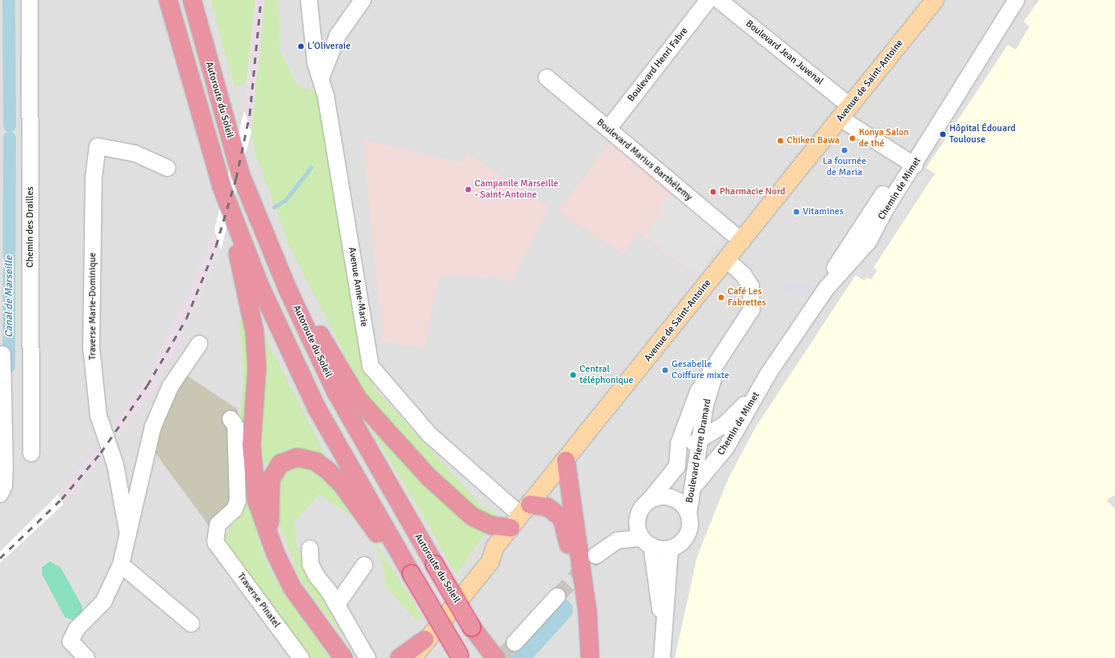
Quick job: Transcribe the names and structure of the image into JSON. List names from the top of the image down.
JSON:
{
  "streets": {
    "highway": ["Autoroute du Soleil"],
    "main road": ["Avenue de Saint-Antoine"],
    "street": [
      "Boulevard Jean Juvenal",
      "Boulevard Henri Fabre",
      "Boulevard Marius Barthélemy",
      "Chemin de Mimet",
      "Chemin des Drailles",
      "Avenue Anne-Marie",
      "Traverse Marie-Dominique",
      "Boulevard Pierre Dramard",
      "Traverse Pinatel"
    ]
  },
  "crossings": [
    ["Boulevard Jean Juvenal", "Avenue de Saint-Antoine"],
    ["Boulevard Jean Juvenal", "Chemin de Mimet"],
    ["Boulevard Henri Fabre", "Boulevard Marius Barthélemy"],
    ["Avenue de Saint-Antoine", "Boulevard Marius Barthélemy"],
    ["Avenue de Saint-Antoine", "Avenue Anne-Marie"],
    ["Avenue de Saint-Antoine", "Boulevard Pierre Dramard"],
    ["Chemin de Mimet", "Boulevard Pierre Dramard"]
  ],
  "water": ["Canal de Marseille"],
  "places": [
    "L'Oliveraie",
    "Hôpital Édouard Toulouse",
    "Konya Salon de thé",
    "Chiken Bawa",
    "La fournée de Maria",
    "Campanile Marseille - Saint-Antoine",
    "Pharmacie Nord",
    "Vitamines",
    "Café Les Fabrettes",
    "Gesabelle Coiffure mixte",
    "Central téléphonique"
  ]
}
